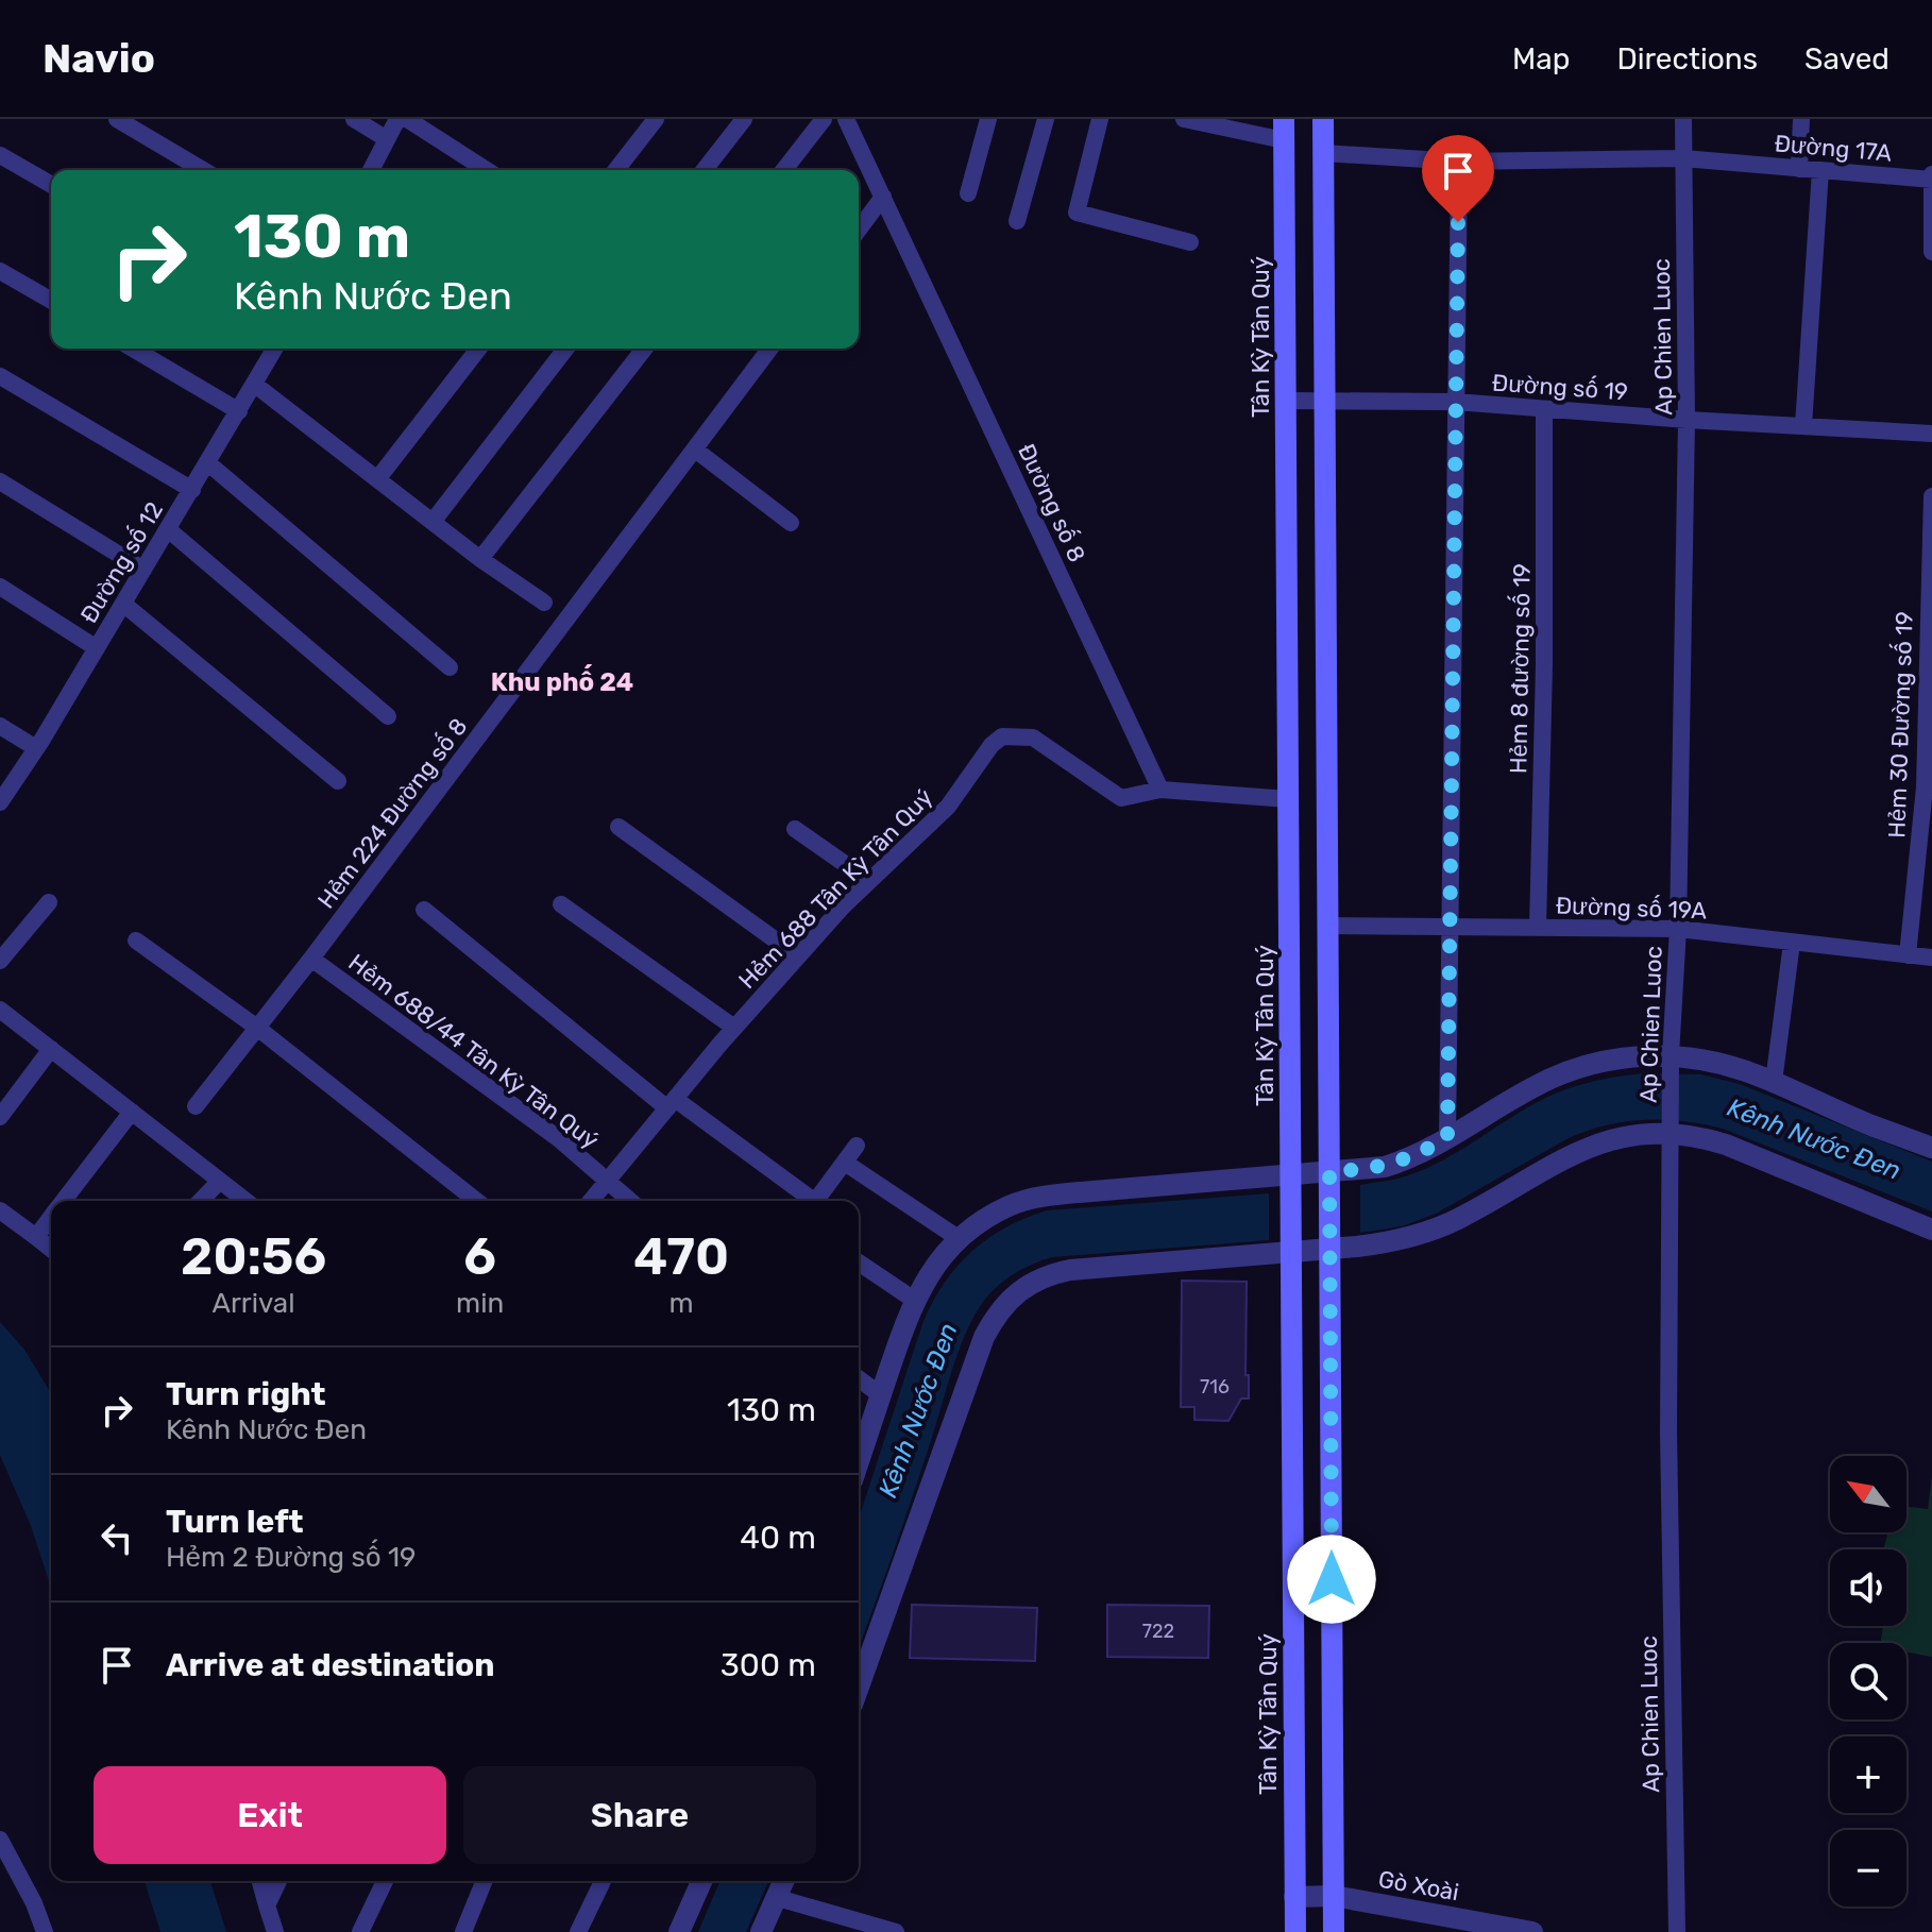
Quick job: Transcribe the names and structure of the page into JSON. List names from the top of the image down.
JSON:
{
  "streets": {
    "main road": ["Tân Kỳ Tân Quý"],
    "street": [
      "Đường 17A",
      "Ap Chien Luoc",
      "Đường số 19",
      "Đường số 8",
      "Đường số 12",
      "Hẻm 8 đường số 19",
      "Hẻm 30 Đường số 19",
      "Hẻm 224 Đường số 8",
      "Hẻm 688 Tân Kỳ Tân Quý",
      "Đường số 19A",
      "Hẻm 688/44 Tân Kỳ Tân Quý",
      "Gò Xoài"
    ]
  },
  "crossings": [
    ["Đường 17A", "Ap Chien Luoc"],
    ["Tân Kỳ Tân Quý", "Đường số 19"],
    ["Tân Kỳ Tân Quý", "Gò Xoài"],
    ["Ap Chien Luoc", "Đường số 19"],
    ["Ap Chien Luoc", "Đường số 19A"],
    ["Đường số 19", "Hẻm 8 đường số 19"],
    ["Đường số 8", "Hẻm 688 Tân Kỳ Tân Quý"],
    ["Hẻm 8 đường số 19", "Đường số 19A"],
    ["Hẻm 30 Đường số 19", "Đường số 19A"],
    ["Hẻm 224 Đường số 8", "Hẻm 688/44 Tân Kỳ Tân Quý"],
    ["Hẻm 688 Tân Kỳ Tân Quý", "Hẻm 688/44 Tân Kỳ Tân Quý"]
  ],
  "districts": ["Khu phố 24"],
  "water": ["Kênh Nước Đen"],
  "house_numbers": ["716", "722"],
  "north": "top left",
  "page": {
    "header": "Navio",
    "nav": ["Map", "Directions", "Saved"],
    "turn": ["130 m", "Kênh Nước Đen"],
    "eta": [
      "20:56",
      "Arrival",
      "6",
      "min",
      "470",
      "m"
    ],
    "list": [
      {
        "name": "Turn right",
        "note": "Kênh Nước Đen",
        "value": "130 m"
      },
      {
        "name": "Turn left",
        "note": "Hẻm 2 Đường số 19",
        "value": "40 m"
      },
      {
        "name": "Arrive at destination",
        "value": "300 m"
      }
    ],
    "map_buttons": ["+", "−"],
    "buttons": ["Exit", "Share"]
  }
}
